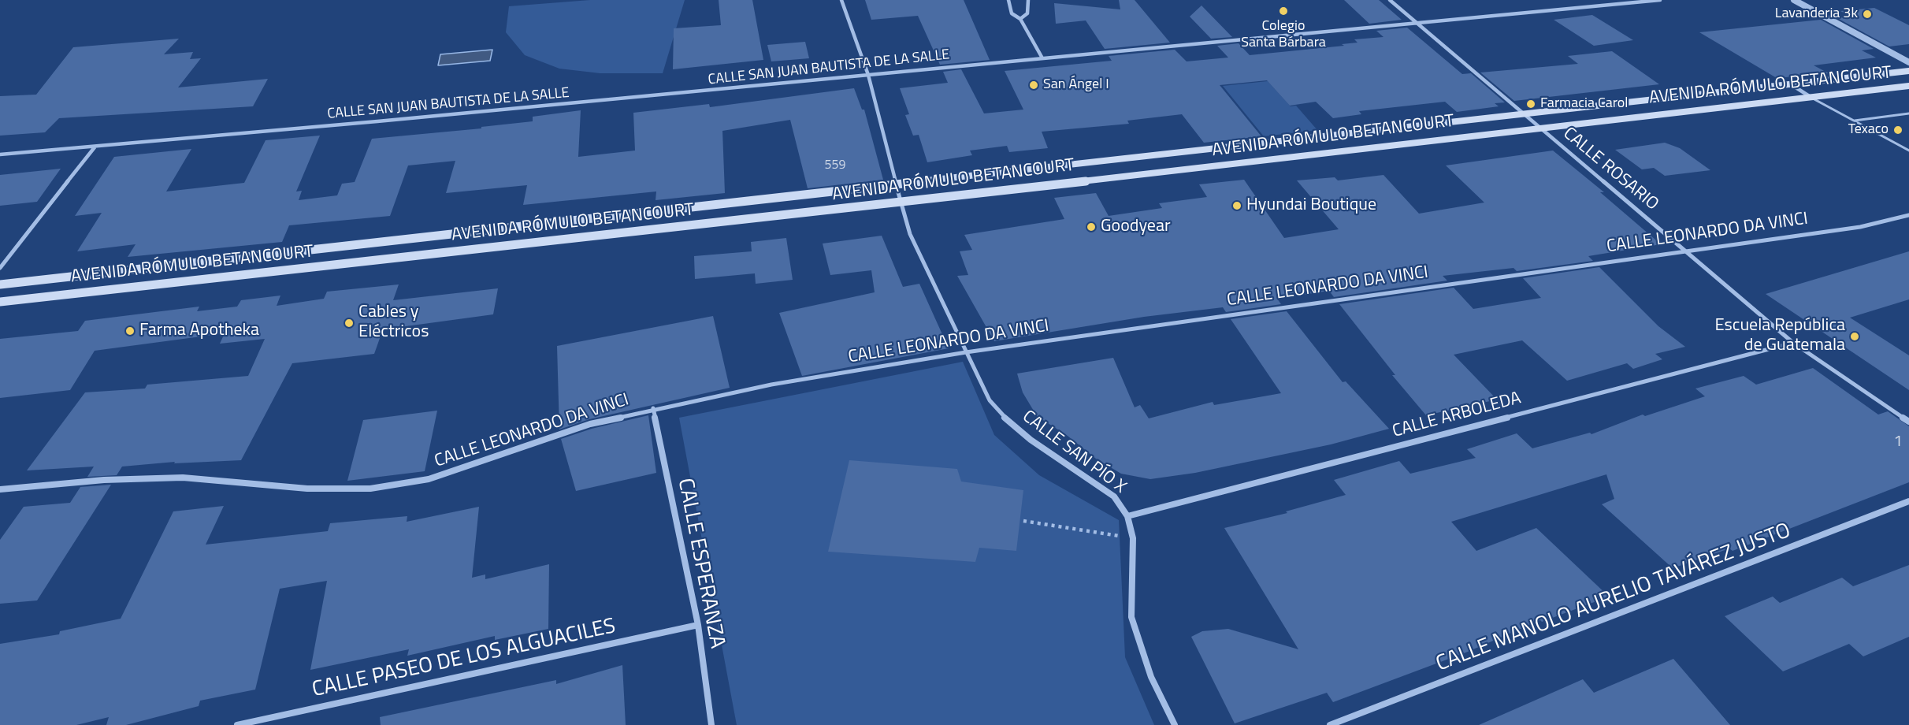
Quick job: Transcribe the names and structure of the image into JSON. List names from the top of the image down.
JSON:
{
  "streets": {
    "main road": ["AVENIDA RÓMULO BETANCOURT"],
    "street": [
      "CALLE SAN JUAN BAUTISTA DE LA SALLE",
      "CALLE ROSARIO",
      "CALLE LEONARDO DA VINCI",
      "CALLE ARBOLEDA",
      "CALLE SAN PÍO X",
      "CALLE ESPERANZA",
      "CALLE MANOLO AURELIO TAVÁREZ JUSTO",
      "CALLE PASEO DE LOS ALGUACILES"
    ]
  },
  "crossings": [
    ["CALLE SAN JUAN BAUTISTA DE LA SALLE", "CALLE ROSARIO"],
    ["CALLE SAN JUAN BAUTISTA DE LA SALLE", "CALLE SAN PÍO X"],
    ["AVENIDA RÓMULO BETANCOURT", "CALLE ROSARIO"],
    ["AVENIDA RÓMULO BETANCOURT", "CALLE SAN PÍO X"],
    ["CALLE ROSARIO", "CALLE LEONARDO DA VINCI"],
    ["CALLE ROSARIO", "CALLE ARBOLEDA"],
    ["CALLE LEONARDO DA VINCI", "CALLE SAN PÍO X"],
    ["CALLE LEONARDO DA VINCI", "CALLE ESPERANZA"],
    ["CALLE ARBOLEDA", "CALLE SAN PÍO X"],
    ["CALLE ESPERANZA", "CALLE PASEO DE LOS ALGUACILES"]
  ],
  "places": [
    "Colegio Santa Bárbara",
    "Lavanderia 3k",
    "San Ángel I",
    "Farmacia Carol",
    "Texaco",
    "Hyundai Boutique",
    "Goodyear",
    "Cables y Eléctricos",
    "Farma Apotheka",
    "Escuela República de Guatemala"
  ],
  "house_numbers": ["559", "1"]
}
